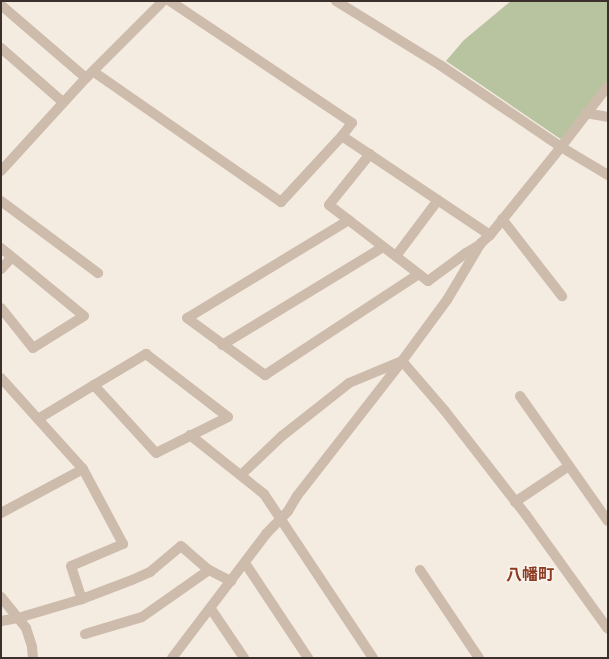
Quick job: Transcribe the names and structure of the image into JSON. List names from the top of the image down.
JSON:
{
  "districts": ["八幡町"]
}
